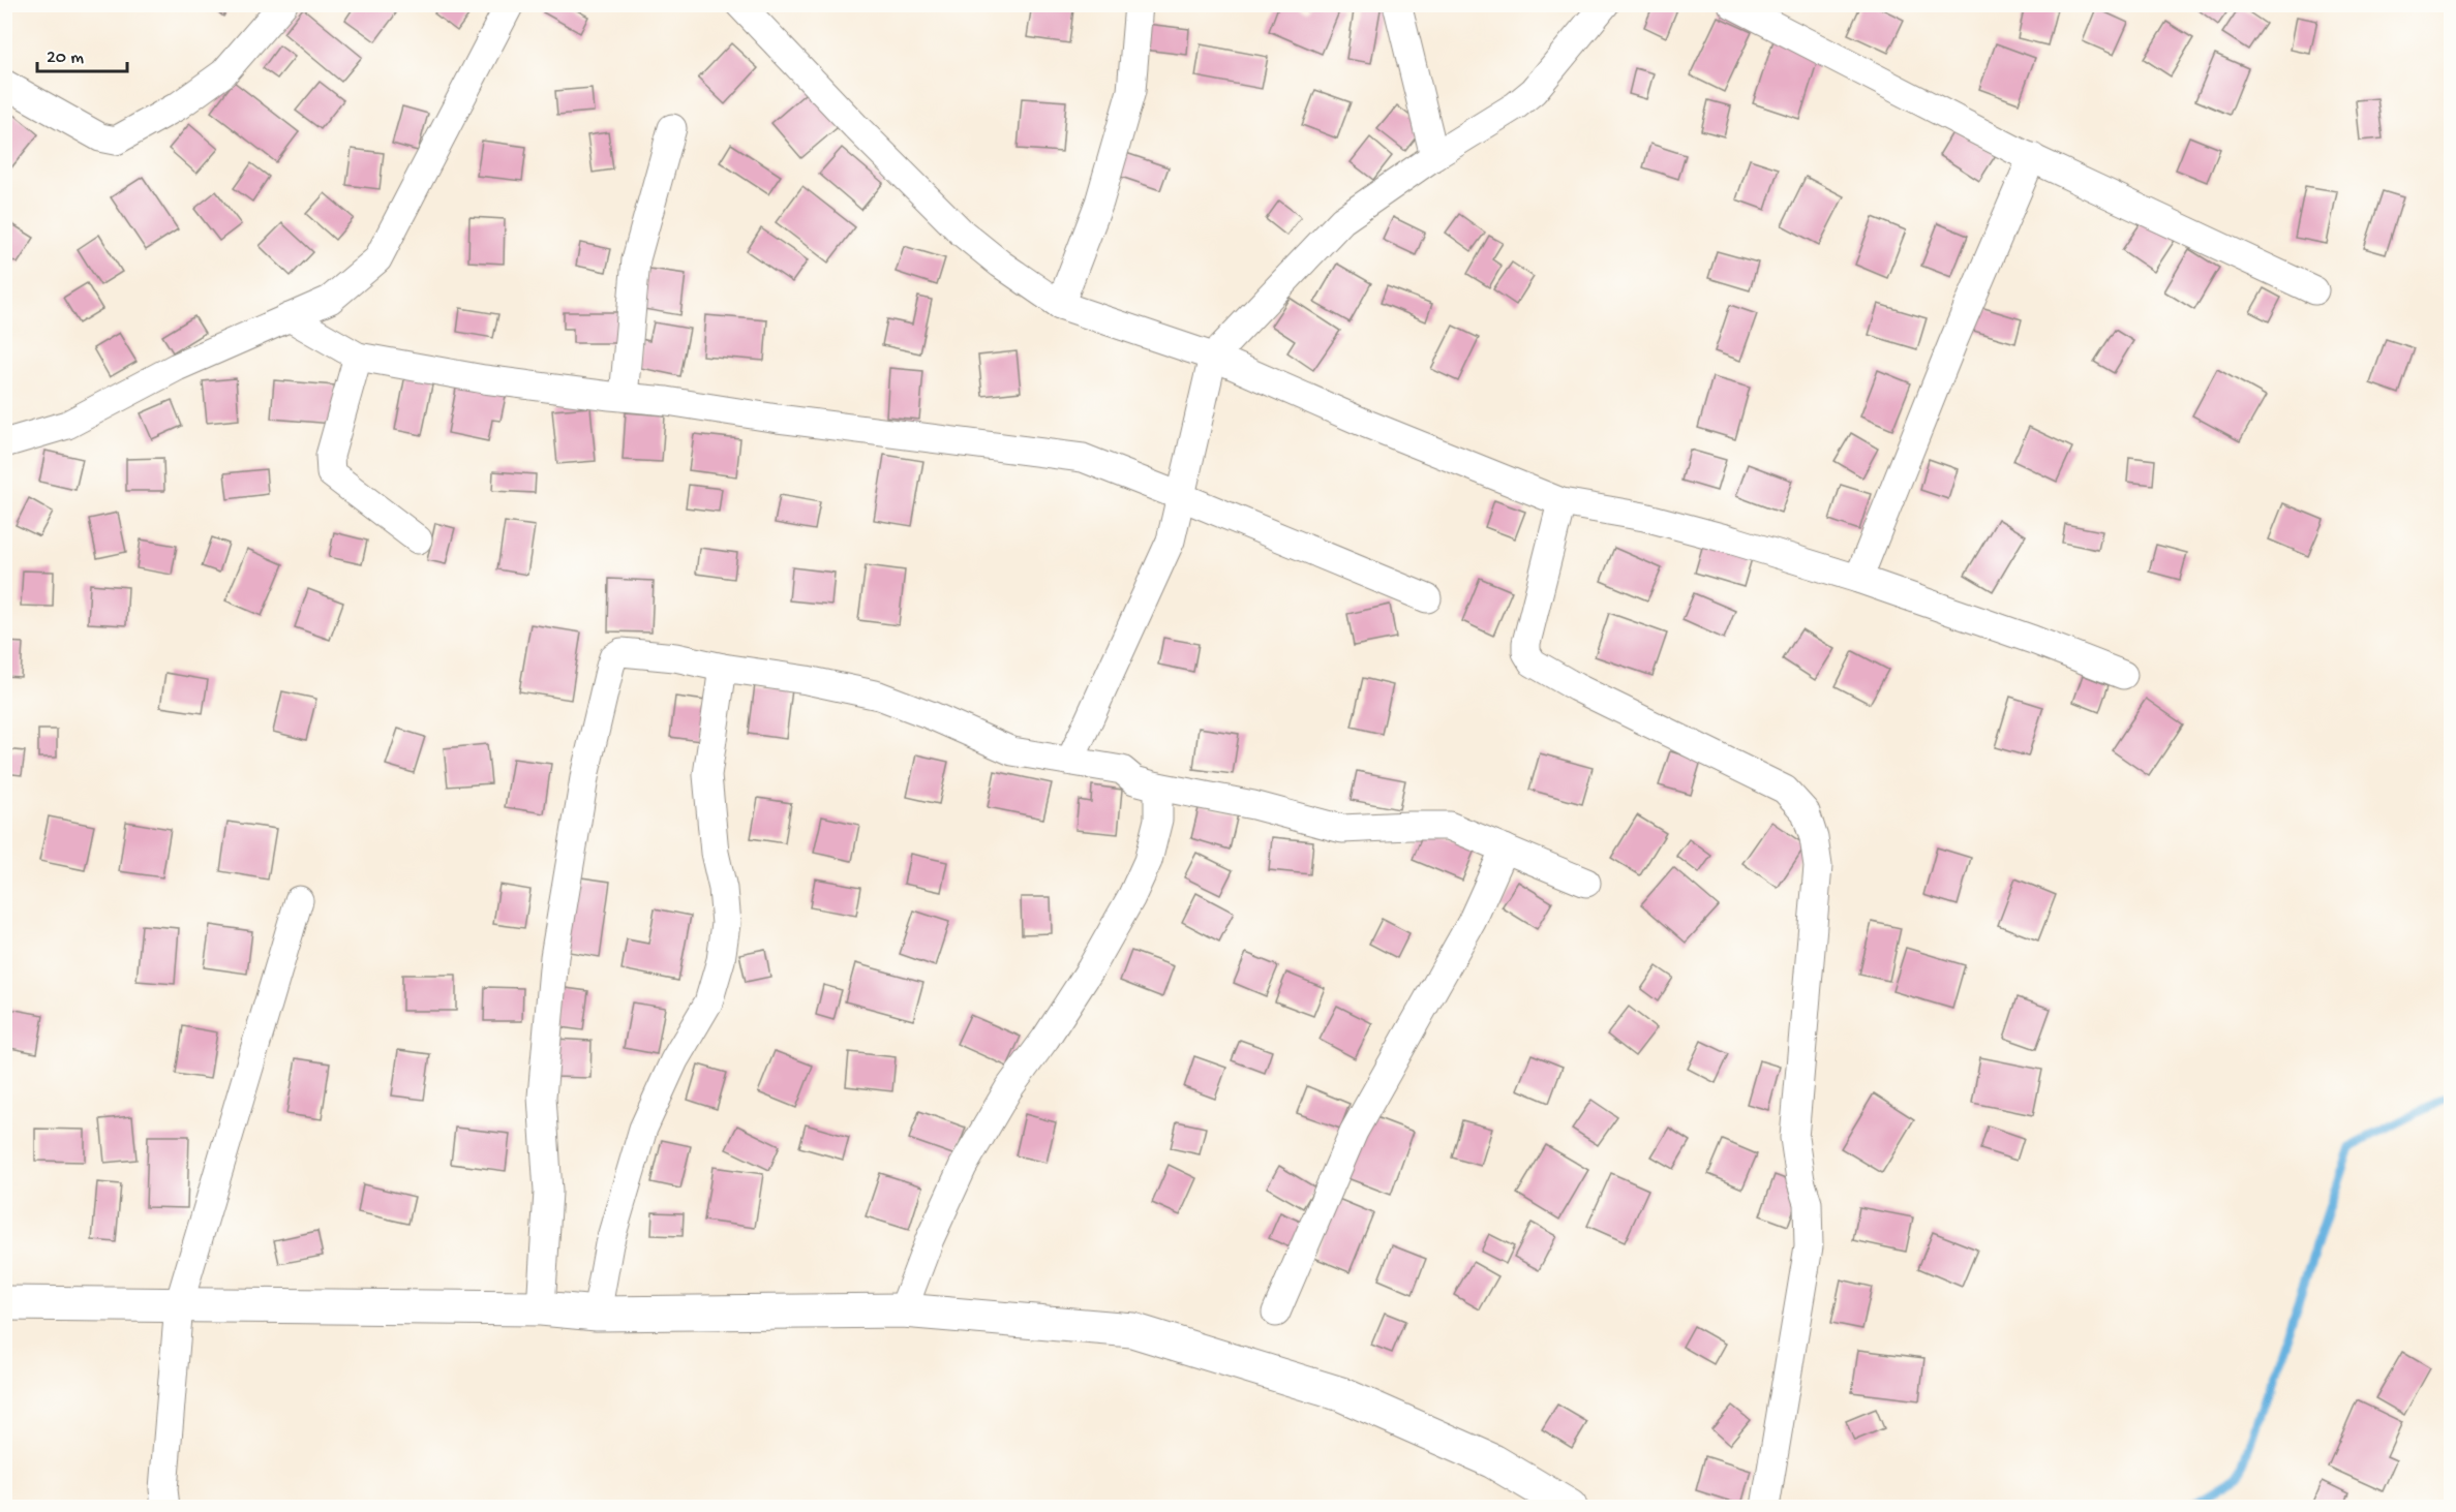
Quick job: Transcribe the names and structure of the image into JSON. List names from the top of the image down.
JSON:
{
  "scale_bar": "20 m"
}
